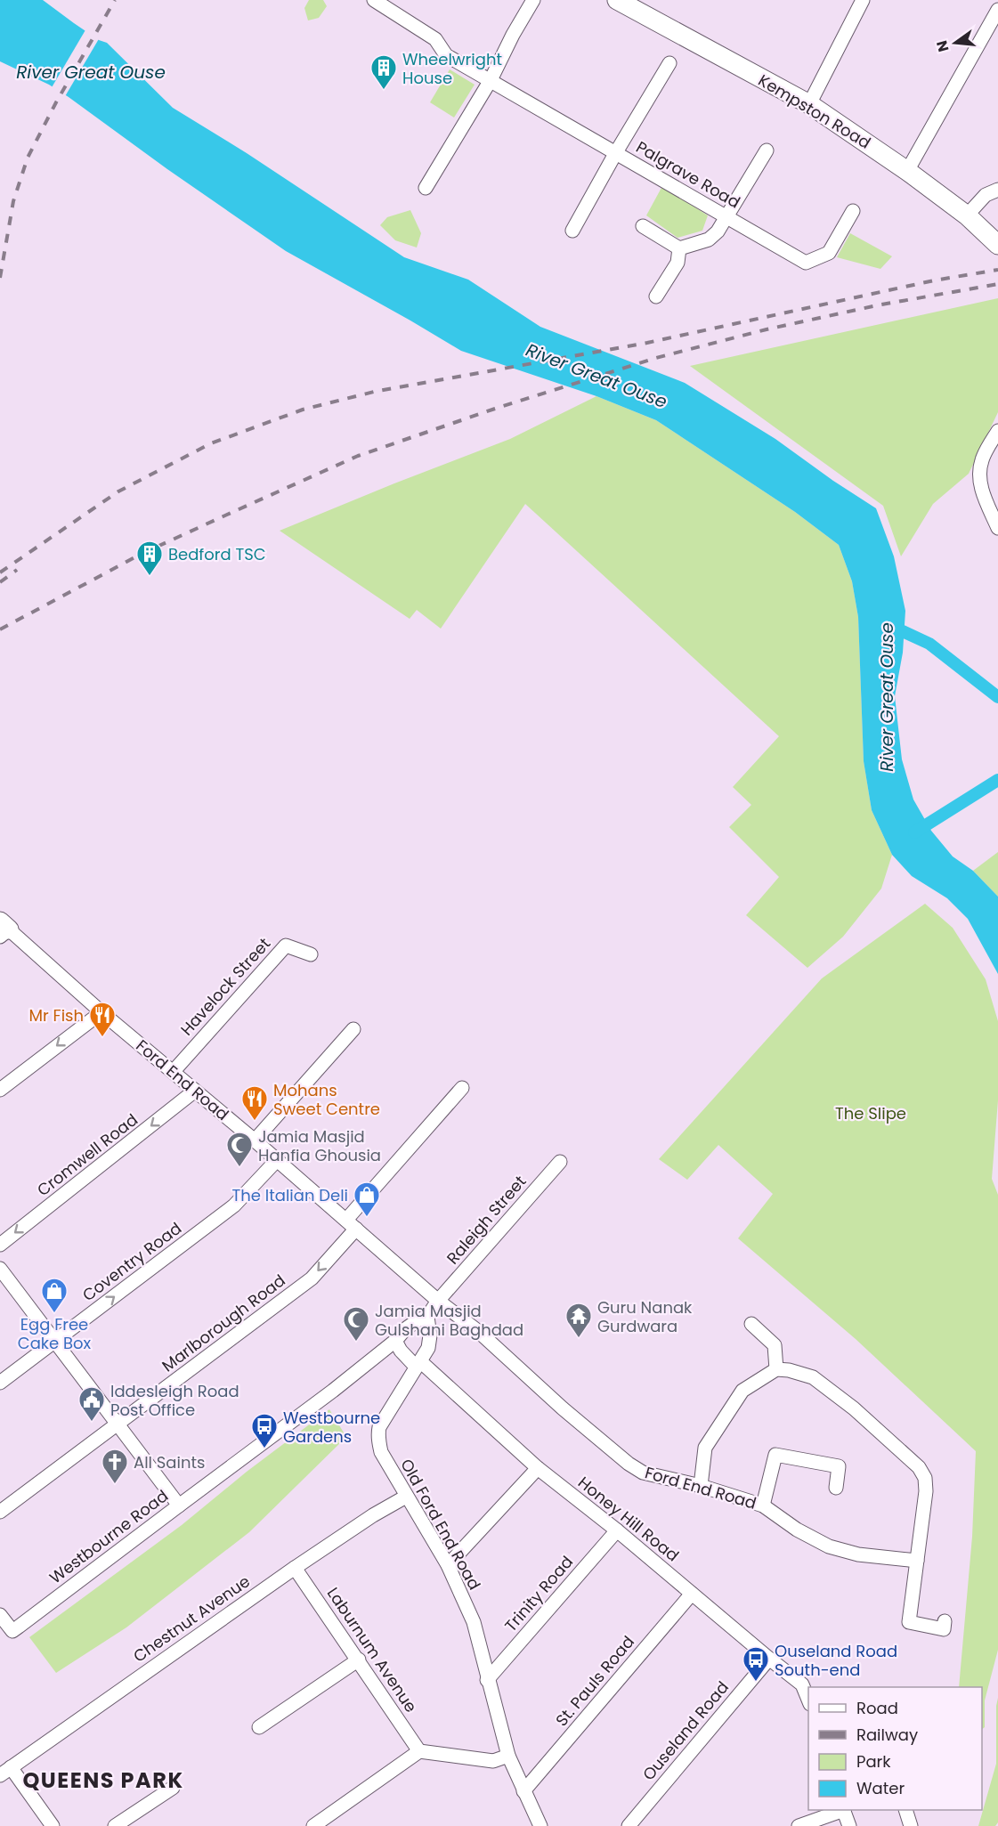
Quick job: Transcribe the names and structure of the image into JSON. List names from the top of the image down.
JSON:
{
  "streets": {
    "main road": ["Kempston Road"],
    "street": [
      "Palgrave Road",
      "Havelock Street",
      "Ford End Road",
      "Cromwell Road",
      "Raleigh Street",
      "Coventry Road",
      "Marlborough Road",
      "Honey Hill Road",
      "Old Ford End Road",
      "Westbourne Road",
      "Trinity Road",
      "Chestnut Avenue",
      "Laburnum Avenue",
      "St. Pauls Road",
      "Ouseland Road"
    ]
  },
  "crossings": [
    ["Havelock Street", "Ford End Road"],
    ["Ford End Road", "Cromwell Road"],
    ["Ford End Road", "Raleigh Street"],
    ["Ford End Road", "Coventry Road"],
    ["Ford End Road", "Marlborough Road"],
    ["Honey Hill Road", "Old Ford End Road"],
    ["Honey Hill Road", "Trinity Road"],
    ["Honey Hill Road", "St. Pauls Road"],
    ["Honey Hill Road", "Ouseland Road"],
    ["Old Ford End Road", "Trinity Road"],
    ["Old Ford End Road", "Chestnut Avenue"],
    ["Old Ford End Road", "St. Pauls Road"],
    ["Chestnut Avenue", "Laburnum Avenue"]
  ],
  "one_way": ["Cromwell Road", "Coventry Road", "Marlborough Road"],
  "districts": ["QUEENS PARK"],
  "water": ["River Great Ouse"],
  "parks": ["The Slipe"],
  "places": {
    "building": ["Wheelwright House", "Bedford TSC"],
    "restaurant": ["Mr Fish", "Mohans Sweet Centre"],
    "mosque": ["Jamia Masjid Hanfia Ghousia", "Jamia Masjid Gulshani Baghdad"],
    "shop": ["The Italian Deli", "Egg Free Cake Box"],
    "temple": ["Guru Nanak Gurdwara"],
    "public building": ["Iddesleigh Road Post Office"],
    "bus stop": ["Westbourne Gardens", "Ouseland Road South-end"],
    "church": ["All Saints"]
  },
  "legend": [
    "Road",
    "Railway",
    "Park",
    "Water"
  ],
  "north": "left"
}
